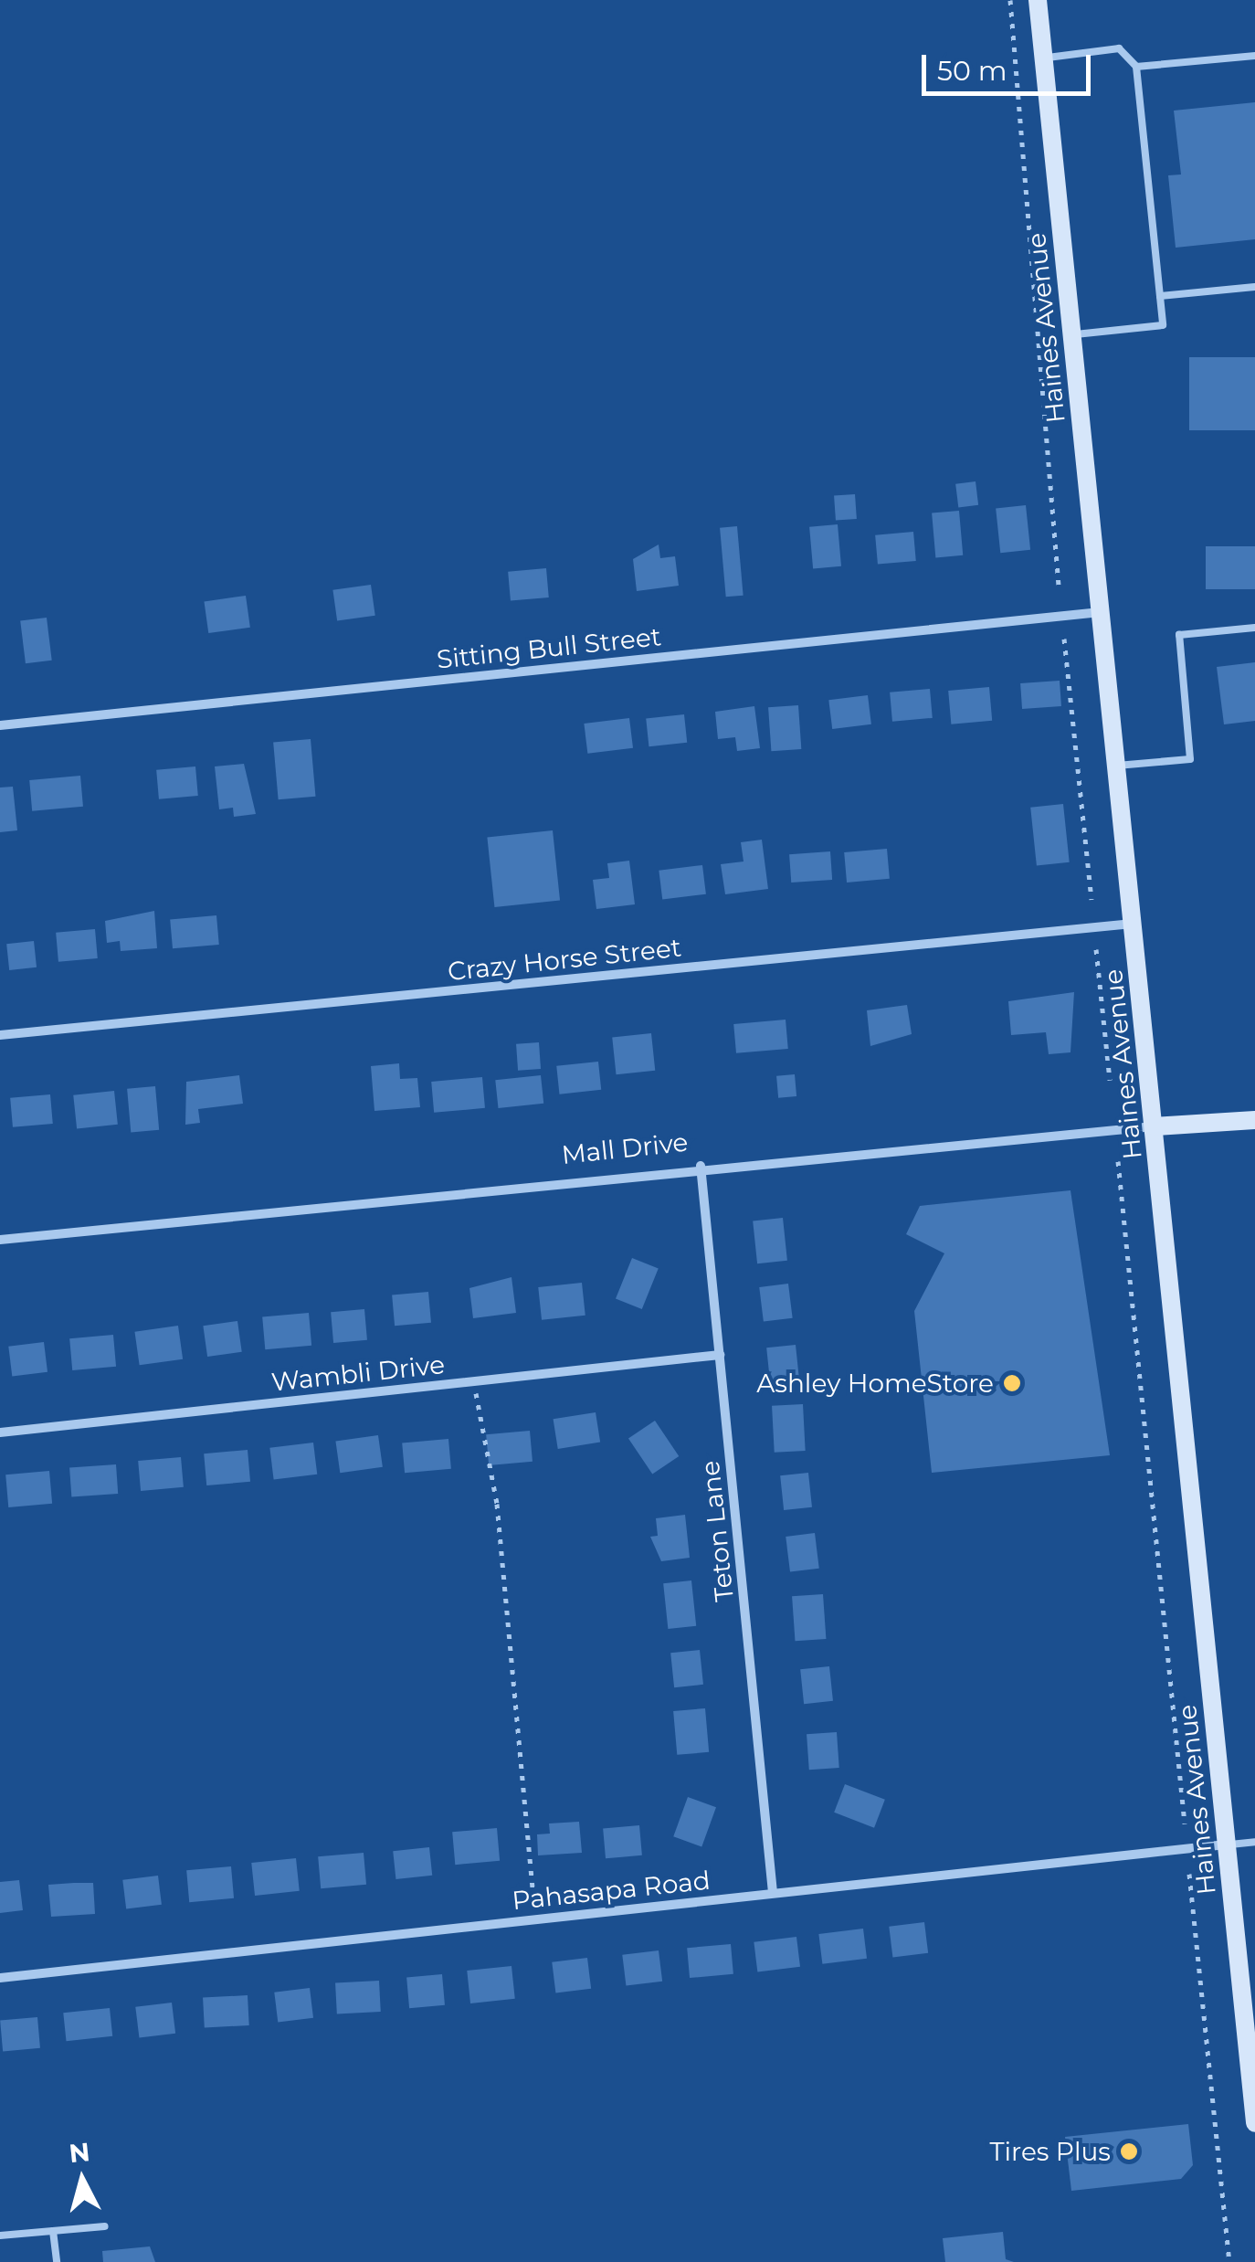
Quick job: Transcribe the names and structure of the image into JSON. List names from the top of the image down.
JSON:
{
  "streets": {
    "main road": ["Haines Avenue", "Mall Drive"],
    "street": [
      "Sitting Bull Street",
      "Crazy Horse Street",
      "Wambli Drive",
      "Teton Lane",
      "Pahasapa Road"
    ]
  },
  "crossings": [
    ["Haines Avenue", "Sitting Bull Street"],
    ["Haines Avenue", "Crazy Horse Street"],
    ["Haines Avenue", "Mall Drive"],
    ["Haines Avenue", "Pahasapa Road"],
    ["Mall Drive", "Teton Lane"],
    ["Wambli Drive", "Teton Lane"],
    ["Teton Lane", "Pahasapa Road"]
  ],
  "places": ["Ashley HomeStore", "Tires Plus"],
  "scale_bar": "50 m",
  "north": "top"
}
